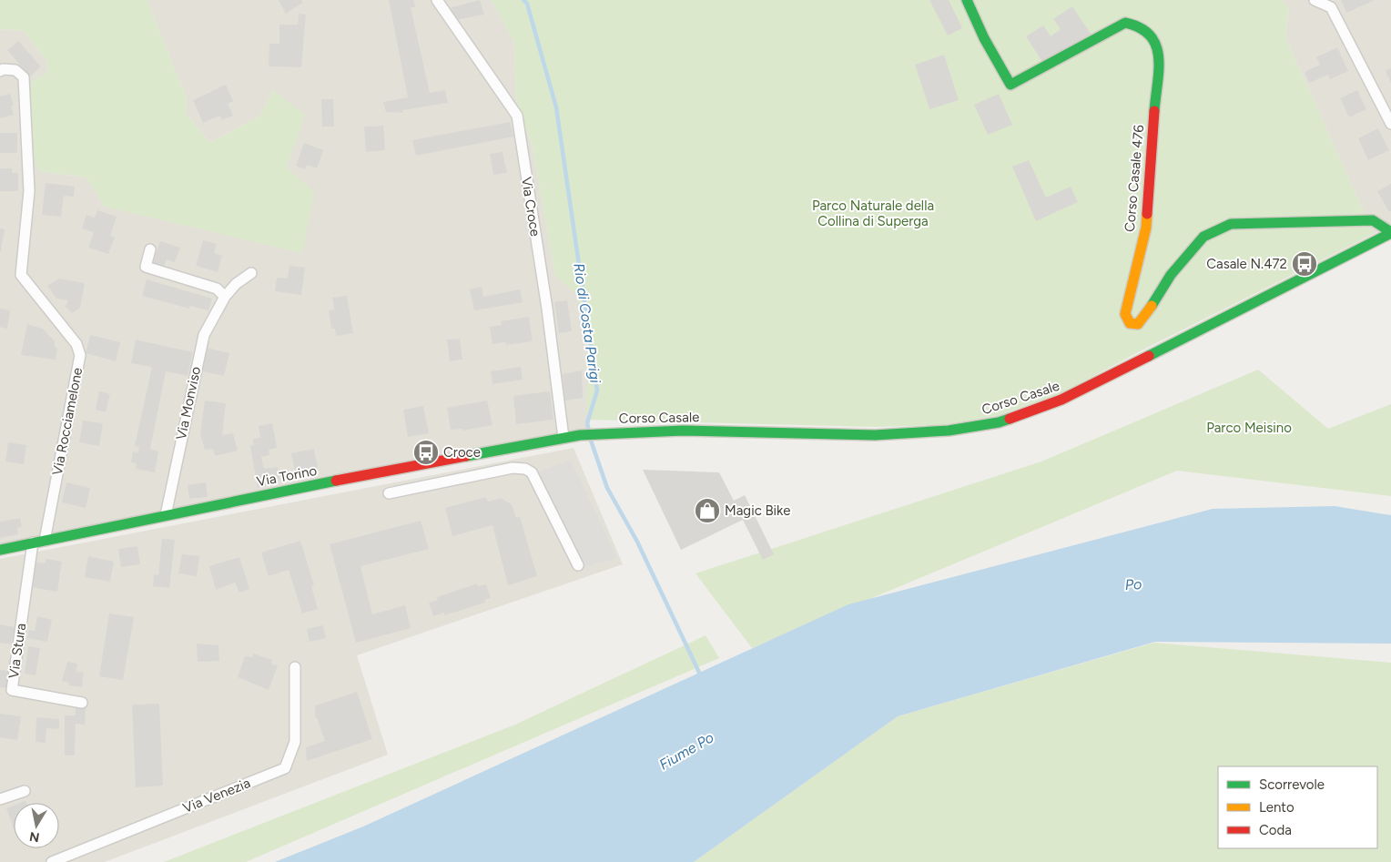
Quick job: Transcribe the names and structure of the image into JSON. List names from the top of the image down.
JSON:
{
  "streets": {
    "main road": ["Corso Casale 476", "Corso Casale", "Via Torino"],
    "street": [
      "Via Croce",
      "Via Monviso",
      "Via Rocciamelone",
      "Via Stura",
      "Via Venezia"
    ]
  },
  "crossings": [
    ["Corso Casale 476", "Corso Casale"],
    ["Via Croce", "Via Torino"],
    ["Corso Casale", "Via Torino"],
    ["Via Monviso", "Via Torino"],
    ["Via Rocciamelone", "Via Torino"],
    ["Via Torino", "Via Stura"]
  ],
  "water": ["Rio di Costa Parigi", "Po", "Fiume Po"],
  "parks": ["Parco Naturale della Collina di Superga", "Parco Meisino"],
  "places": {
    "bus stop": ["Casale N.472", "Croce"],
    "shop": ["Magic Bike"]
  },
  "legend": ["Scorrevole", "Lento", "Coda"],
  "north": "bottom"
}
